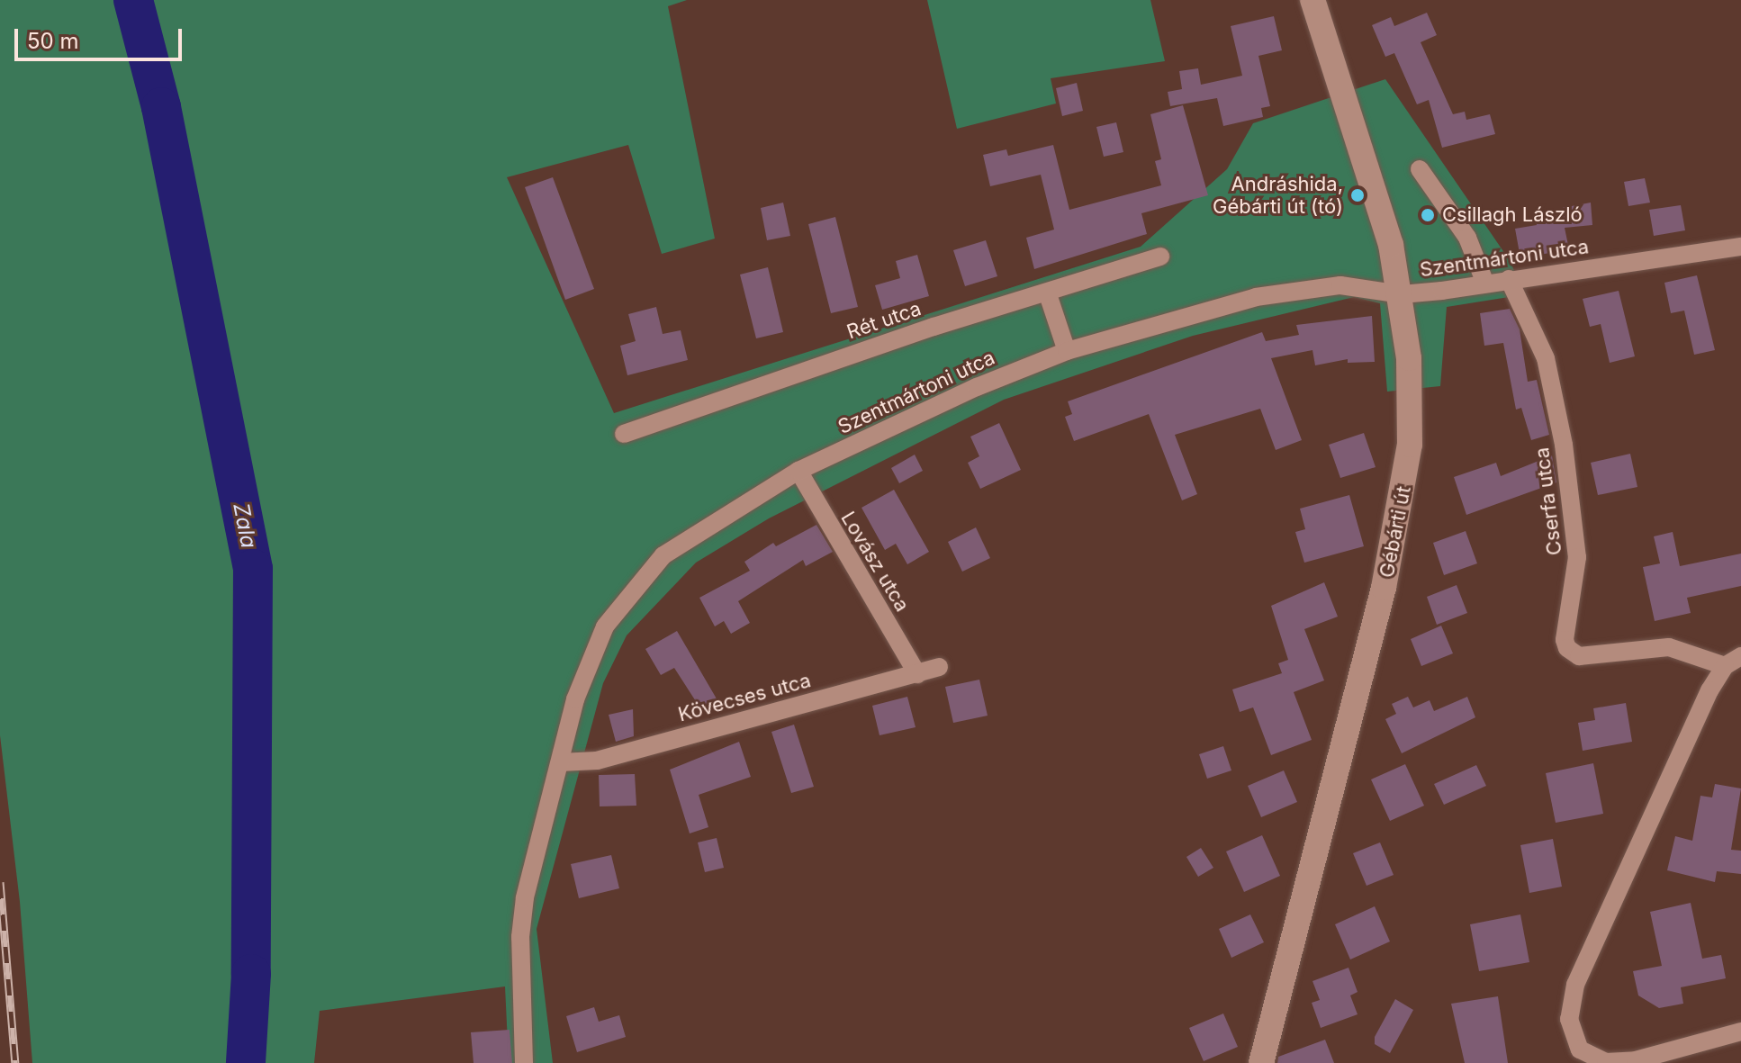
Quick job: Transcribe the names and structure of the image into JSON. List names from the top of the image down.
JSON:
{
  "streets": {
    "main road": ["Gébárti út"],
    "street": [
      "Szentmártoni utca",
      "Rét utca",
      "Cserfa utca",
      "Lovász utca",
      "Kövecses utca"
    ]
  },
  "crossings": [
    ["Szentmártoni utca", "Cserfa utca"],
    ["Szentmártoni utca", "Gébárti út"],
    ["Szentmártoni utca", "Lovász utca"],
    ["Szentmártoni utca", "Kövecses utca"],
    ["Lovász utca", "Kövecses utca"]
  ],
  "water": ["Zala"],
  "places": ["Andráshida, Gébárti út (tó)", "Csillagh László"],
  "scale_bar": "50 m"
}
